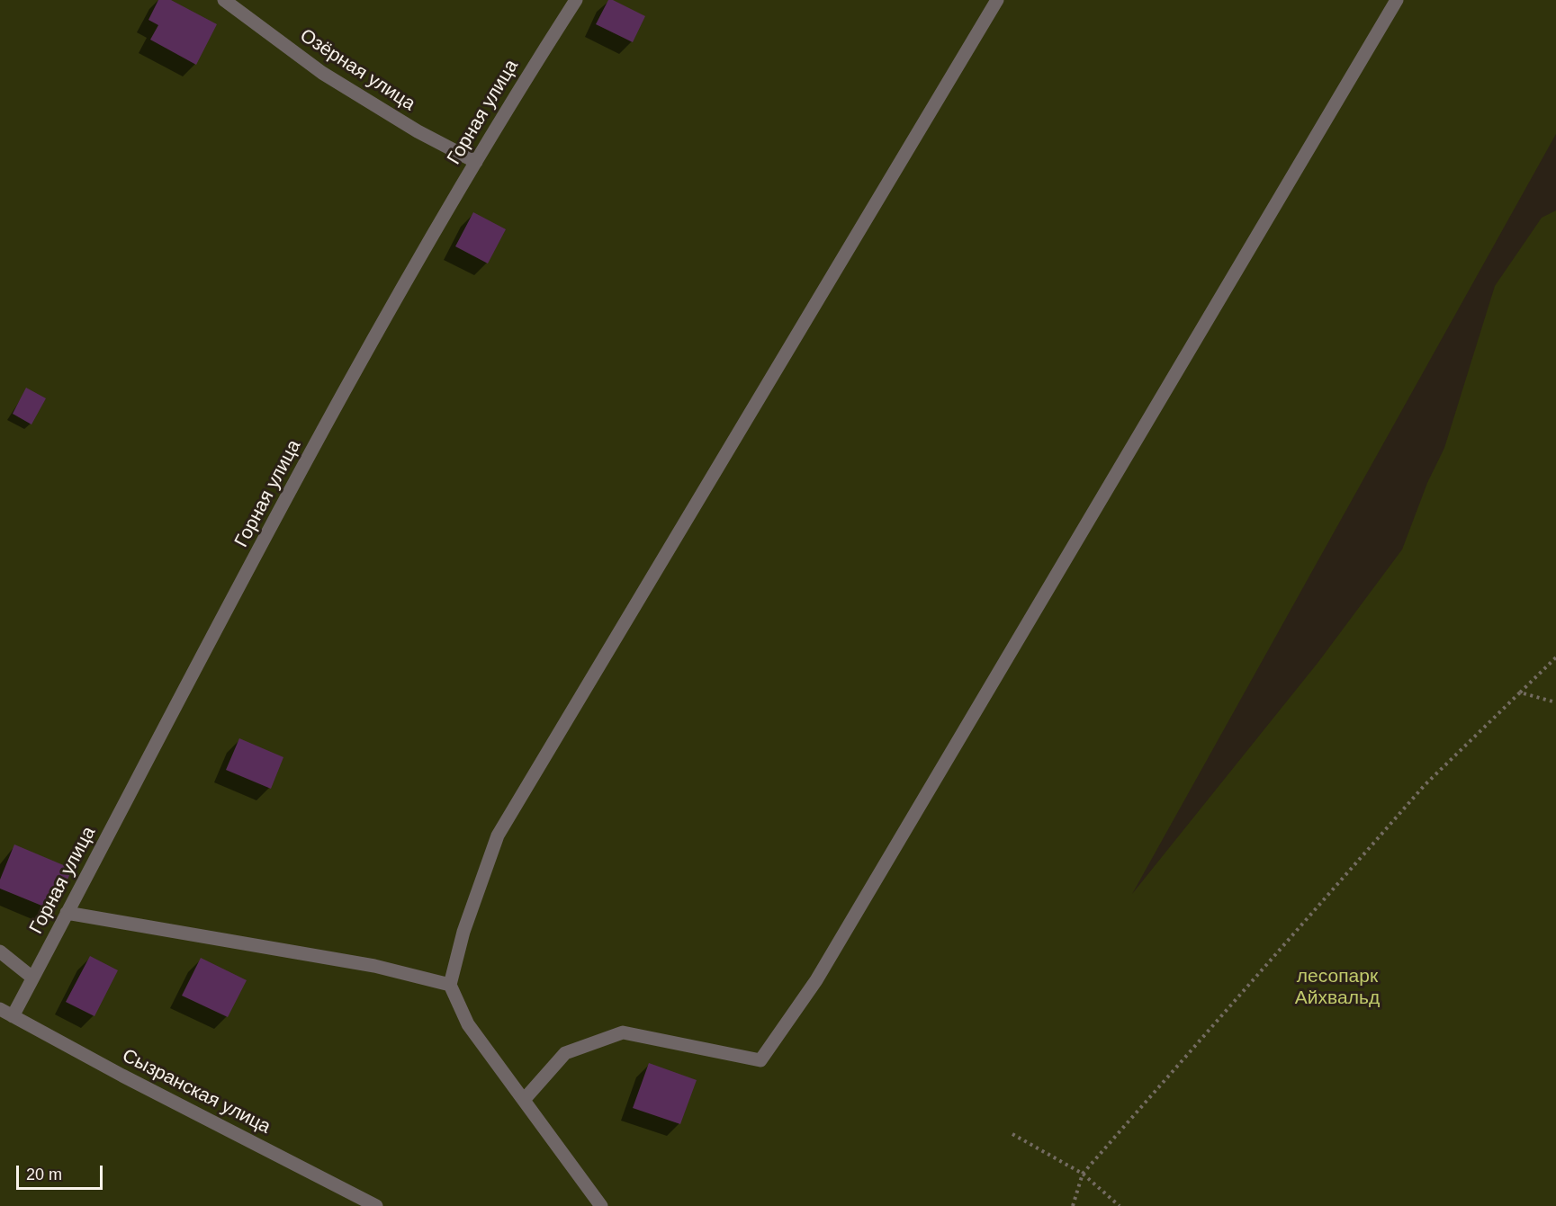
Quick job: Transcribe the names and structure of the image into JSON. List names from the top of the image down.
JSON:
{
  "streets": {
    "street": ["Озёрная улица", "Горная улица", "Сызранская улица"]
  },
  "crossings": [
    ["Озёрная улица", "Горная улица"],
    ["Горная улица", "Сызранская улица"]
  ],
  "parks": ["лесопарк Айхвальд"],
  "scale_bar": "20 m"
}
